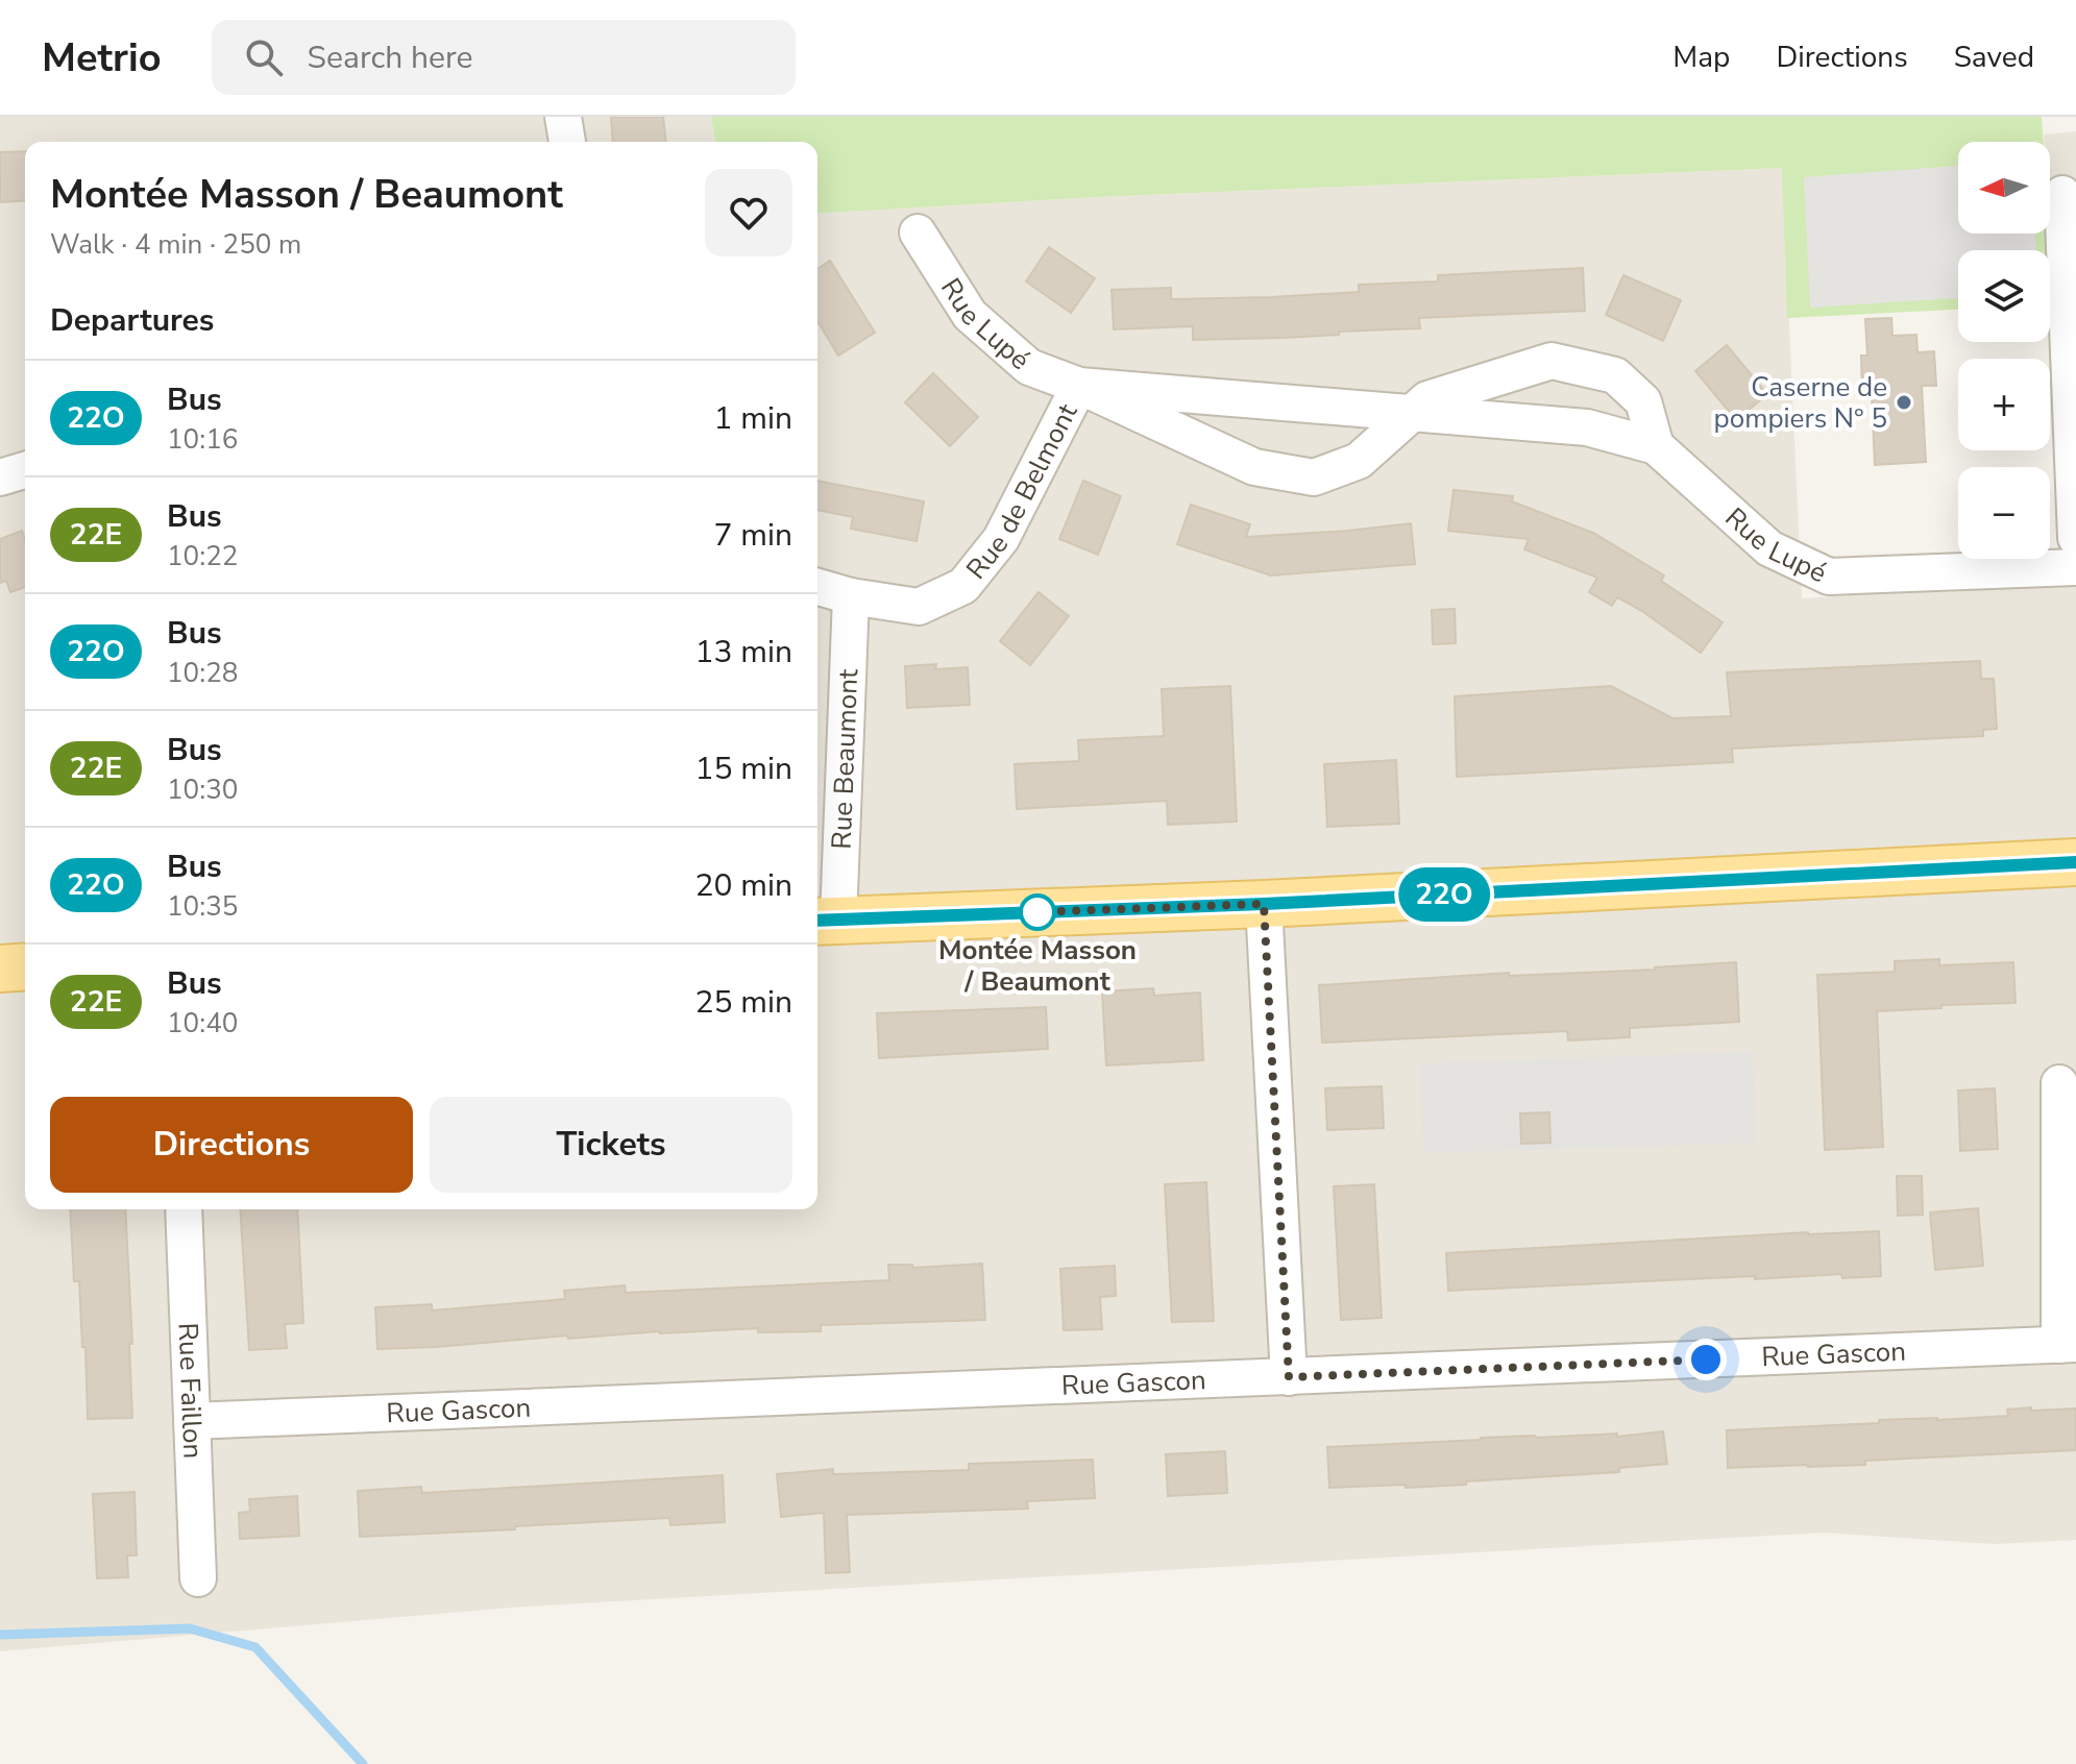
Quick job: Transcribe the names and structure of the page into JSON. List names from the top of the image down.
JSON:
{
  "streets": {
    "street": [
      "Rue Lupé",
      "Rue de Belmont",
      "Rue Beaumont",
      "Rue Gascon",
      "Rue Faillon"
    ]
  },
  "crossings": [
    ["Rue Lupé", "Rue de Belmont"],
    ["Rue de Belmont", "Rue Beaumont"],
    ["Rue Gascon", "Rue Faillon"]
  ],
  "places": ["Caserne de pompiers N° 5", "Montée Masson / Beaumont"],
  "lines": ["bus line 22O"],
  "north": "left",
  "page": {
    "header": "Metrio",
    "search": "Search here",
    "nav": ["Map", "Directions", "Saved"],
    "on_map": "22O",
    "map_buttons": ["+", "−"],
    "heading": [
      ["Montée Masson / Beaumont", "Walk · 4 min · 250 m"],
      "Departures"
    ],
    "list": [
      {
        "mark": "22O",
        "name": "Bus",
        "note": "10:16",
        "value": "1 min"
      },
      {
        "mark": "22E",
        "name": "Bus",
        "note": "10:22",
        "value": "7 min"
      },
      {
        "mark": "22O",
        "name": "Bus",
        "note": "10:28",
        "value": "13 min"
      },
      {
        "mark": "22E",
        "name": "Bus",
        "note": "10:30",
        "value": "15 min"
      },
      {
        "mark": "22O",
        "name": "Bus",
        "note": "10:35",
        "value": "20 min"
      },
      {
        "mark": "22E",
        "name": "Bus",
        "note": "10:40",
        "value": "25 min"
      }
    ],
    "buttons": ["Directions", "Tickets"]
  }
}
